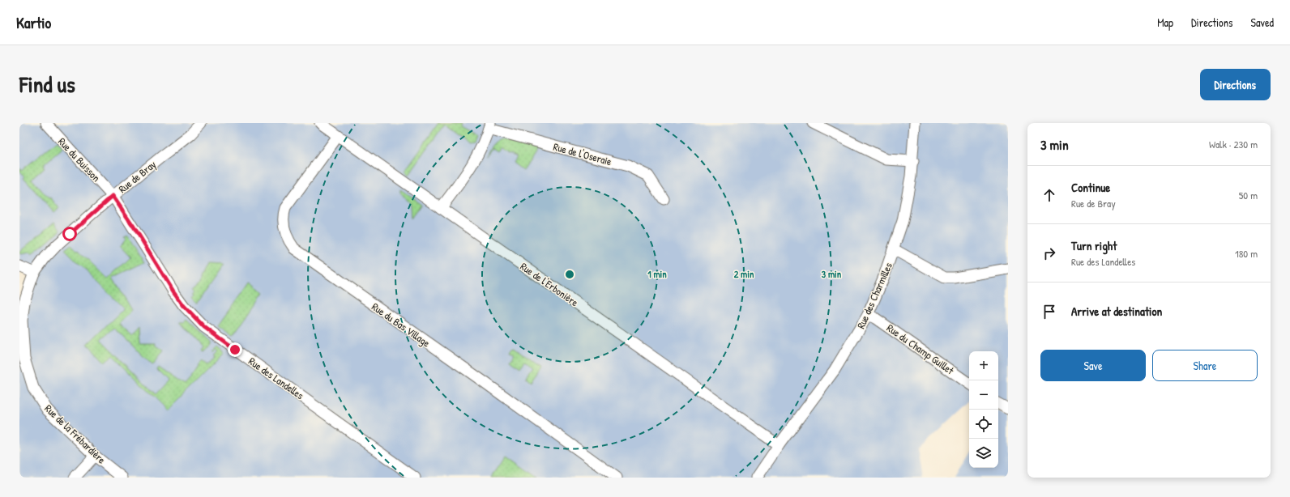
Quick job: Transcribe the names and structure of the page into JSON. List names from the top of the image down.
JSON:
{
  "streets": {
    "street": [
      "Rue de l'Oseraie",
      "Rue du Buisson",
      "Rue de Bray",
      "Rue de l'Erbonière",
      "Rue des Charmilles",
      "Rue du Bas Village",
      "Rue du Champ Guillet",
      "Rue des Landelles",
      "Rue de la Frébardière"
    ]
  },
  "crossings": [
    ["Rue de l'Oseraie", "Rue de l'Erbonière"],
    ["Rue du Buisson", "Rue de Bray"],
    ["Rue du Buisson", "Rue des Landelles"],
    ["Rue de Bray", "Rue des Landelles"],
    ["Rue de Bray", "Rue de la Frébardière"],
    ["Rue de l'Erbonière", "Rue des Charmilles"],
    ["Rue de l'Erbonière", "Rue du Bas Village"],
    ["Rue des Charmilles", "Rue du Champ Guillet"]
  ],
  "page": {
    "header": "Kartio",
    "nav": ["Map", "Directions", "Saved"],
    "title": "Find us",
    "buttons": [
      "Directions",
      ["Save", "Share"]
    ],
    "heading": ["3 min", "Walk · 230 m"],
    "list": [
      ["Continue", "Rue de Bray", "50 m"],
      ["Turn right", "Rue des Landelles", "180 m"],
      "Arrive at destination"
    ],
    "map_buttons": ["+", "−"]
  },
  "rings": ["1 min", "2 min", "3 min"]
}
